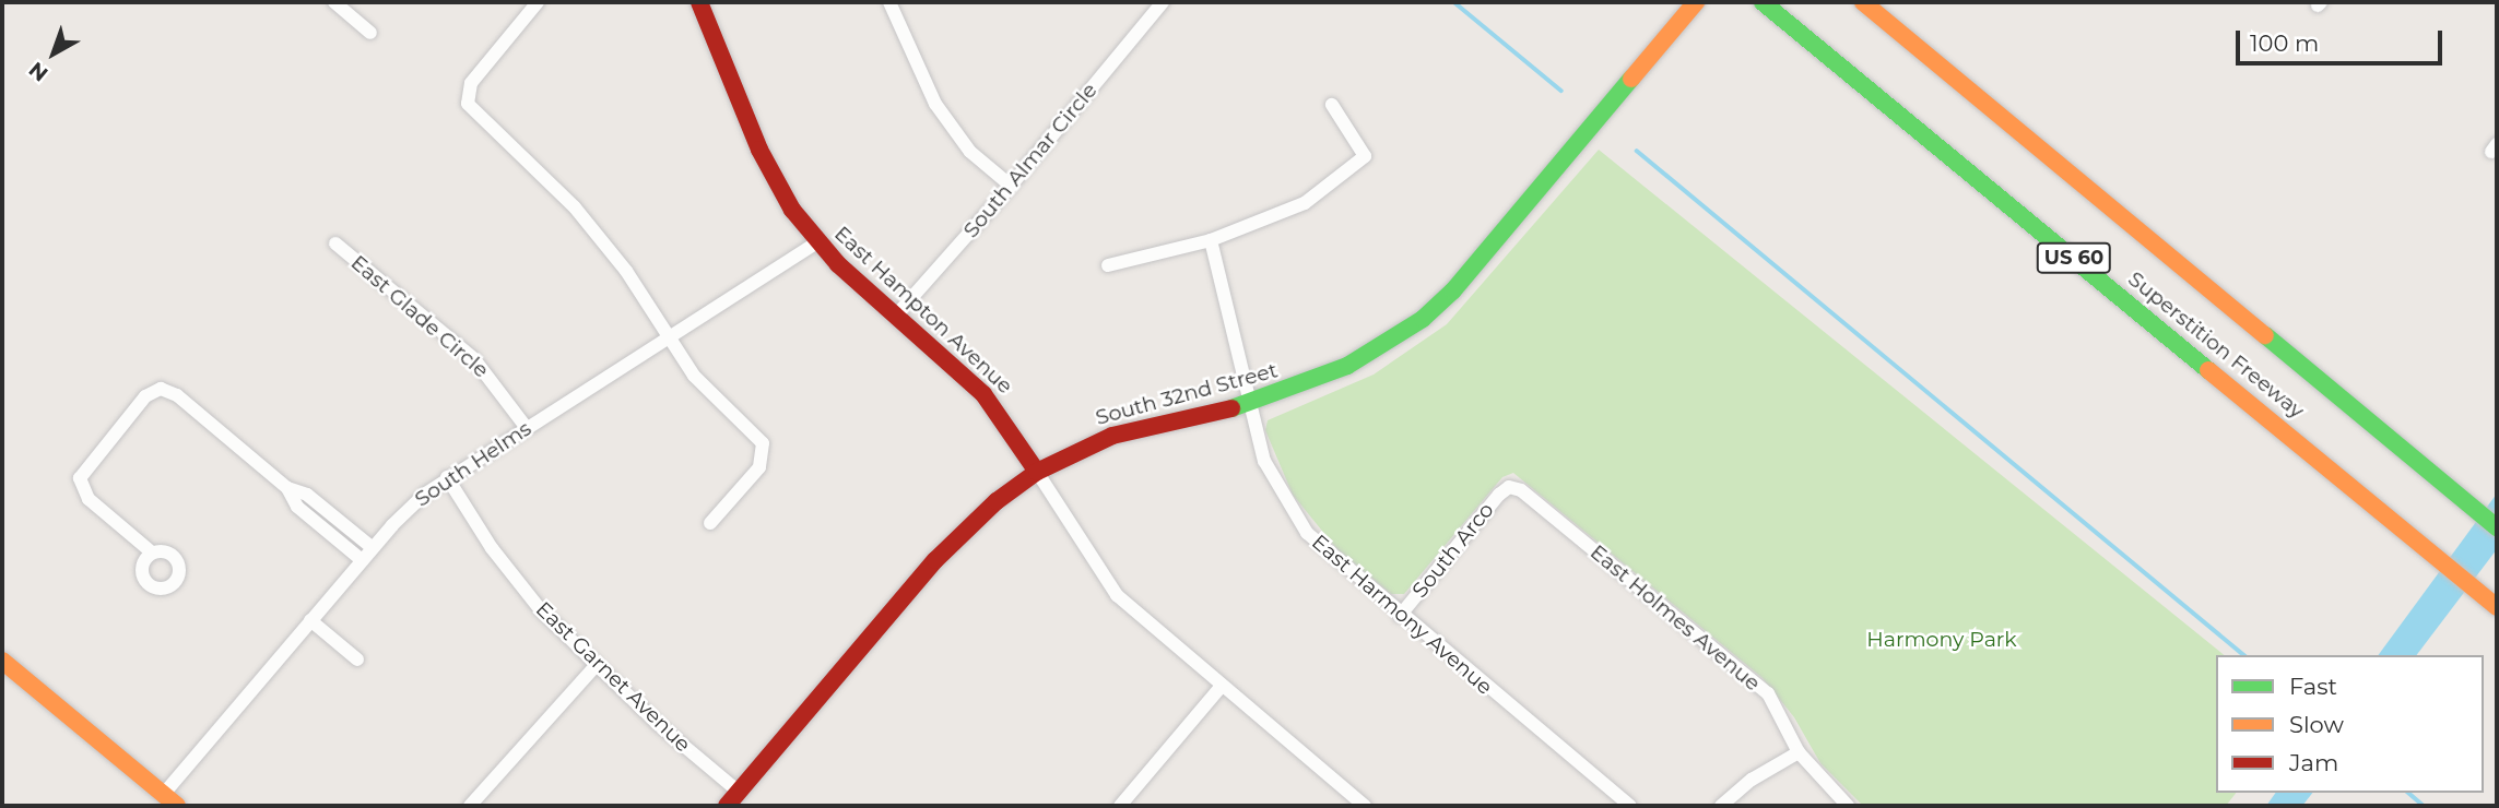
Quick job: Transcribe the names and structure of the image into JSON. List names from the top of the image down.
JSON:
{
  "streets": {
    "main road": [
      "US 60",
      "East Hampton Avenue",
      "Superstition Freeway",
      "South 32nd Street"
    ],
    "street": [
      "South Almar Circle",
      "East Glade Circle",
      "South Helms",
      "South Arco",
      "East Harmony Avenue",
      "East Holmes Avenue",
      "East Garnet Avenue"
    ]
  },
  "crossings": [
    ["South Almar Circle", "East Hampton Avenue"],
    ["East Hampton Avenue", "South 32nd Street"],
    ["East Hampton Avenue", "South Helms"],
    ["East Glade Circle", "South Helms"],
    ["South 32nd Street", "East Harmony Avenue"],
    ["South 32nd Street", "East Garnet Avenue"],
    ["South Helms", "East Garnet Avenue"],
    ["South Arco", "East Harmony Avenue"],
    ["South Arco", "East Holmes Avenue"]
  ],
  "parks": ["Harmony Park"],
  "legend": ["Fast", "Slow", "Jam"],
  "scale_bar": "100 m",
  "north": "bottom left"
}
